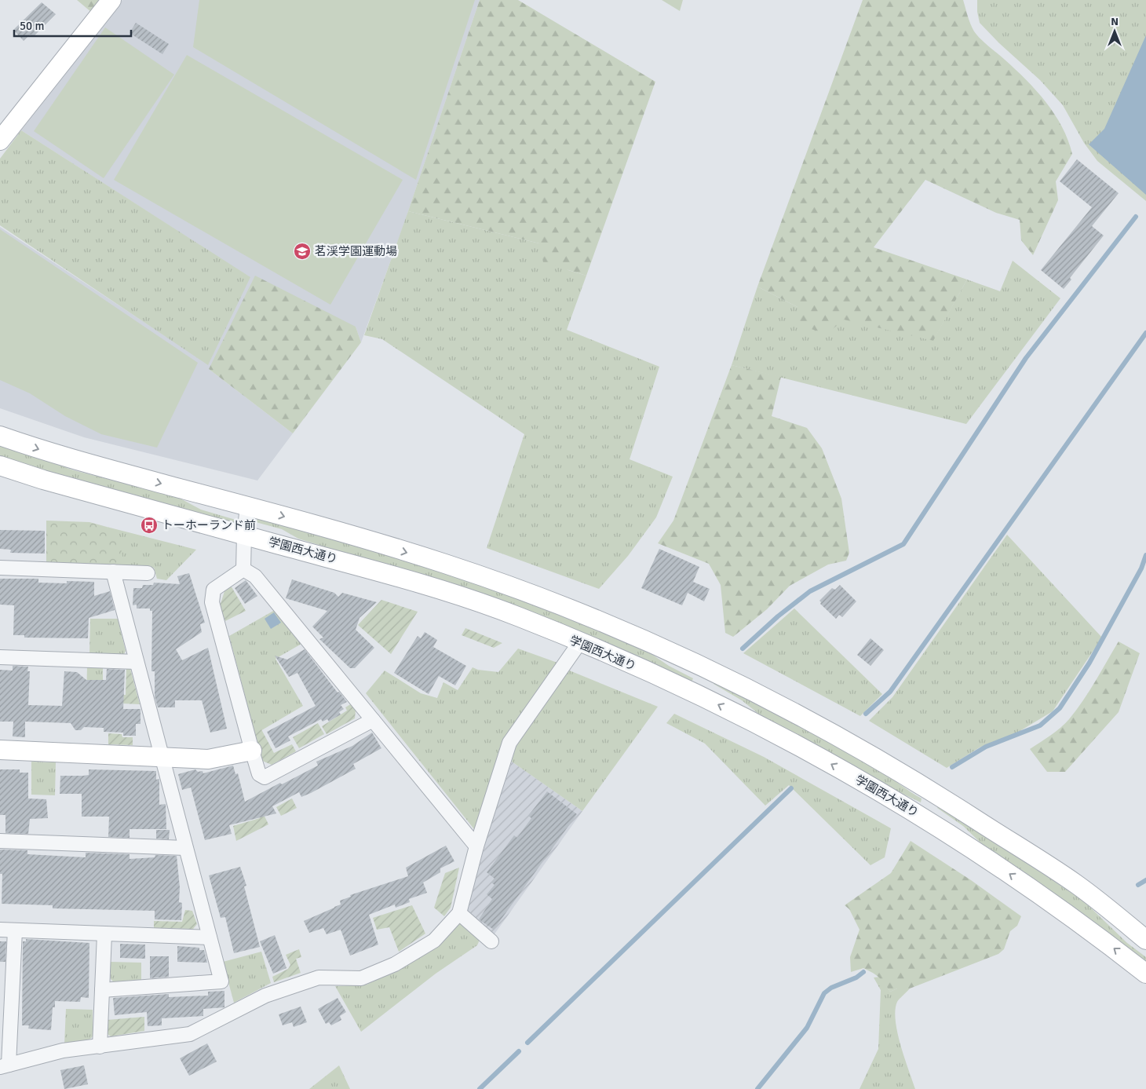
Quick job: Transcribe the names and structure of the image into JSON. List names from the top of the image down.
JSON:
{
  "streets": {
    "main road": ["学園西大通り"]
  },
  "places": {
    "school or university": ["茗渓学園運動場"],
    "bus stop": ["トーホーランド前"]
  },
  "scale_bar": "50 m",
  "north": "top"
}
